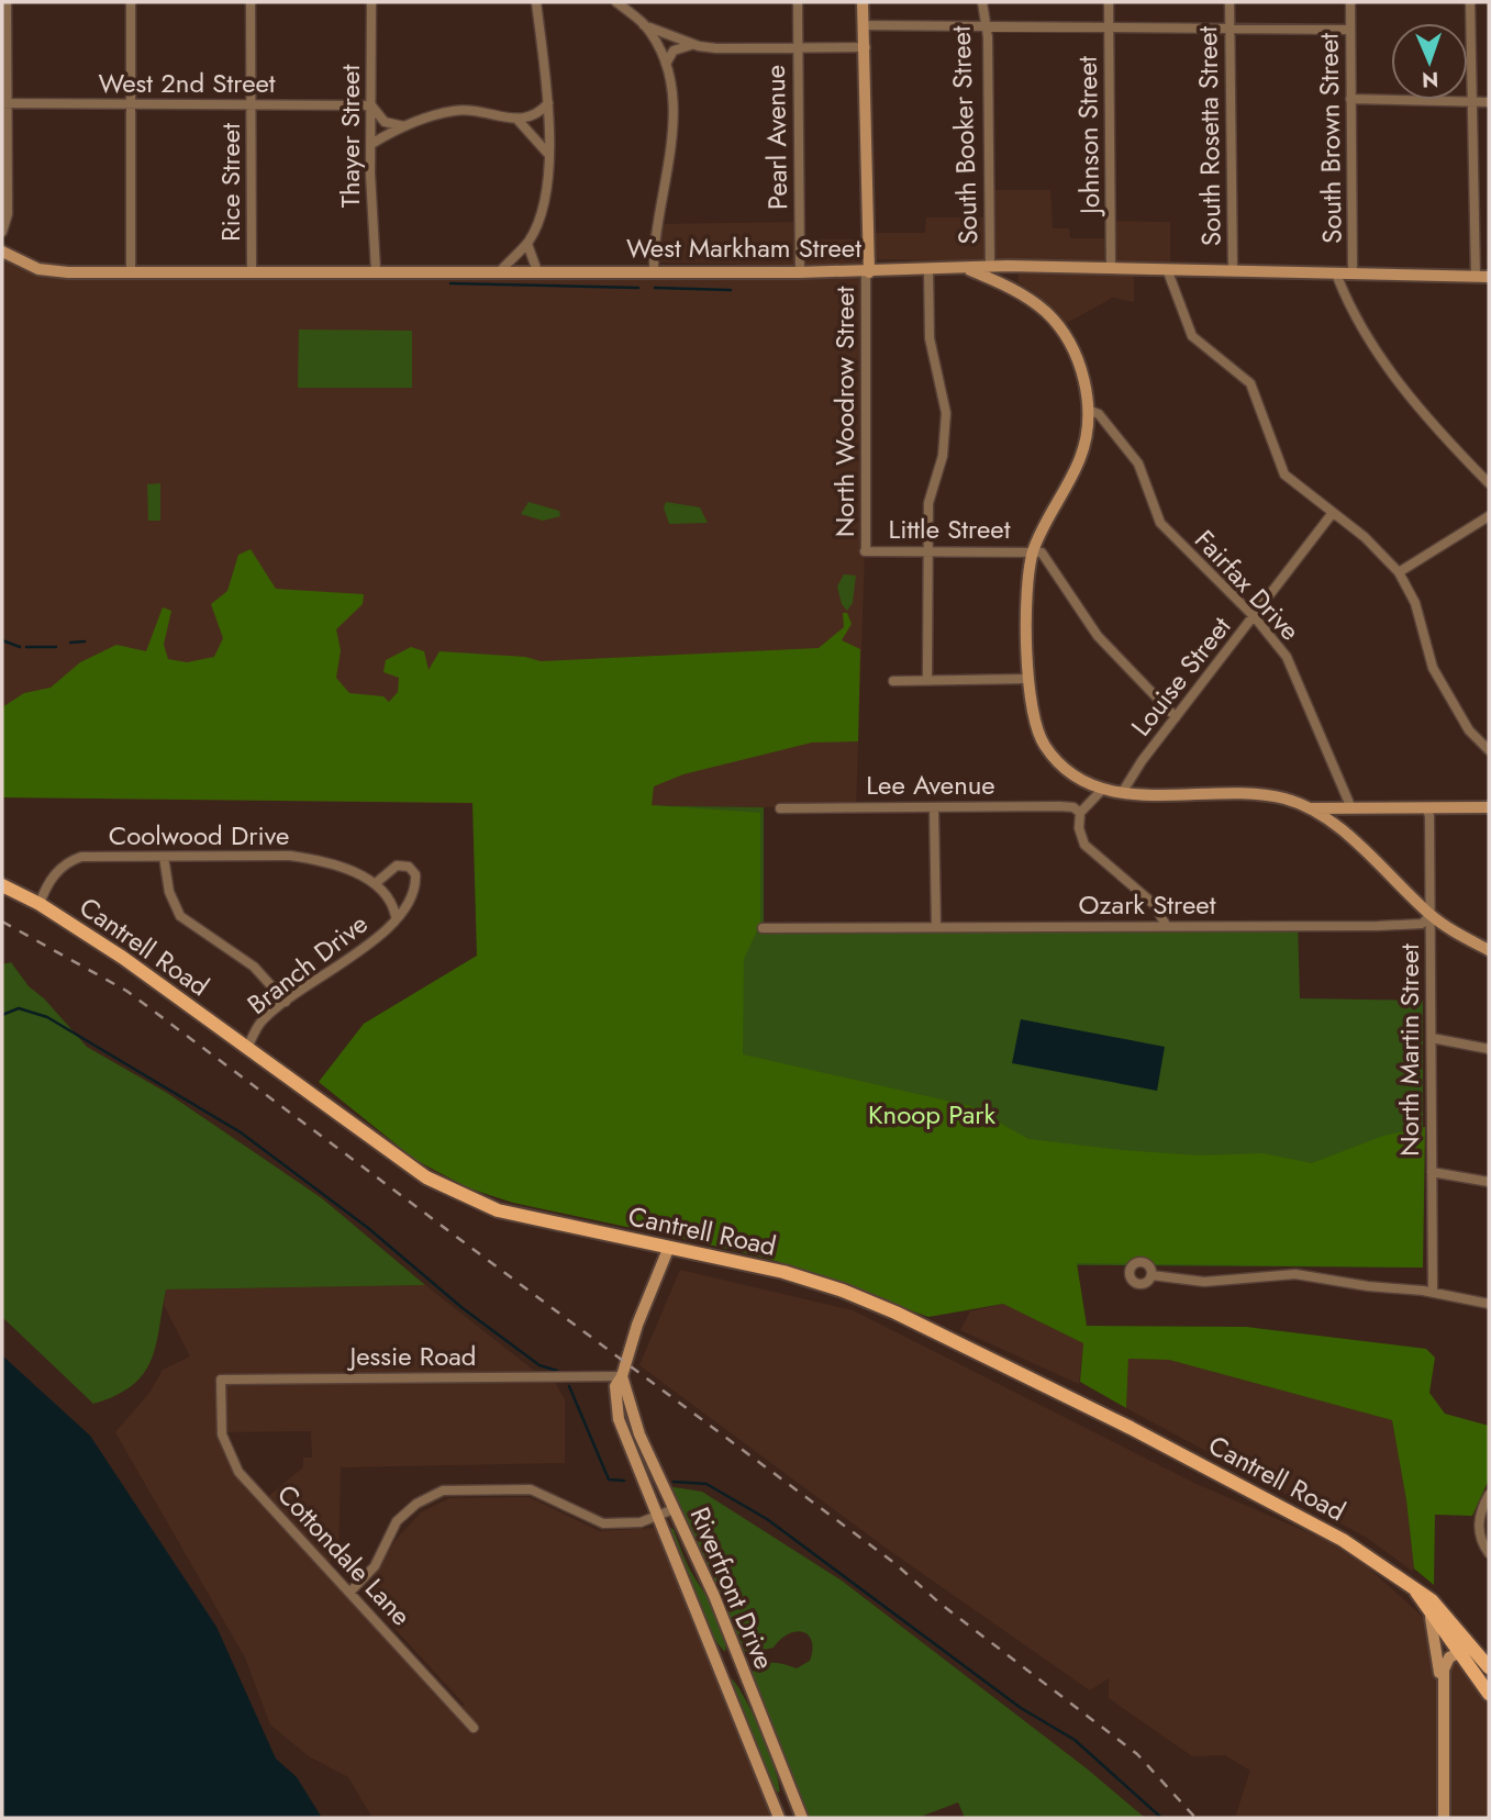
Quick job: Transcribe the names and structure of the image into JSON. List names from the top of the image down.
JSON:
{
  "streets": {
    "main road": ["Cantrell Road"],
    "street": [
      "West 2nd Street",
      "South Booker Street",
      "Johnson Street",
      "Thayer Street",
      "South Rosetta Street",
      "Pearl Avenue",
      "South Brown Street",
      "Rice Street",
      "West Markham Street",
      "North Woodrow Street",
      "Little Street",
      "Fairfax Drive",
      "Louise Street",
      "Lee Avenue",
      "Coolwood Drive",
      "Ozark Street",
      "Branch Drive",
      "North Martin Street",
      "Jessie Road",
      "Cottondale Lane",
      "Riverfront Drive"
    ]
  },
  "crossings": [
    ["West 2nd Street", "Thayer Street"],
    ["West 2nd Street", "Rice Street"],
    ["South Booker Street", "West Markham Street"],
    ["Johnson Street", "West Markham Street"],
    ["Thayer Street", "West Markham Street"],
    ["South Rosetta Street", "West Markham Street"],
    ["Pearl Avenue", "West Markham Street"],
    ["South Brown Street", "West Markham Street"],
    ["Rice Street", "West Markham Street"],
    ["West Markham Street", "North Woodrow Street"],
    ["North Woodrow Street", "Little Street"],
    ["Fairfax Drive", "Louise Street"],
    ["Coolwood Drive", "Cantrell Road"],
    ["Coolwood Drive", "Branch Drive"],
    ["Ozark Street", "North Martin Street"],
    ["Cantrell Road", "Branch Drive"],
    ["Cantrell Road", "Riverfront Drive"],
    ["Jessie Road", "Cottondale Lane"],
    ["Jessie Road", "Riverfront Drive"]
  ],
  "parks": ["Knoop Park"],
  "north": "bottom"
}
